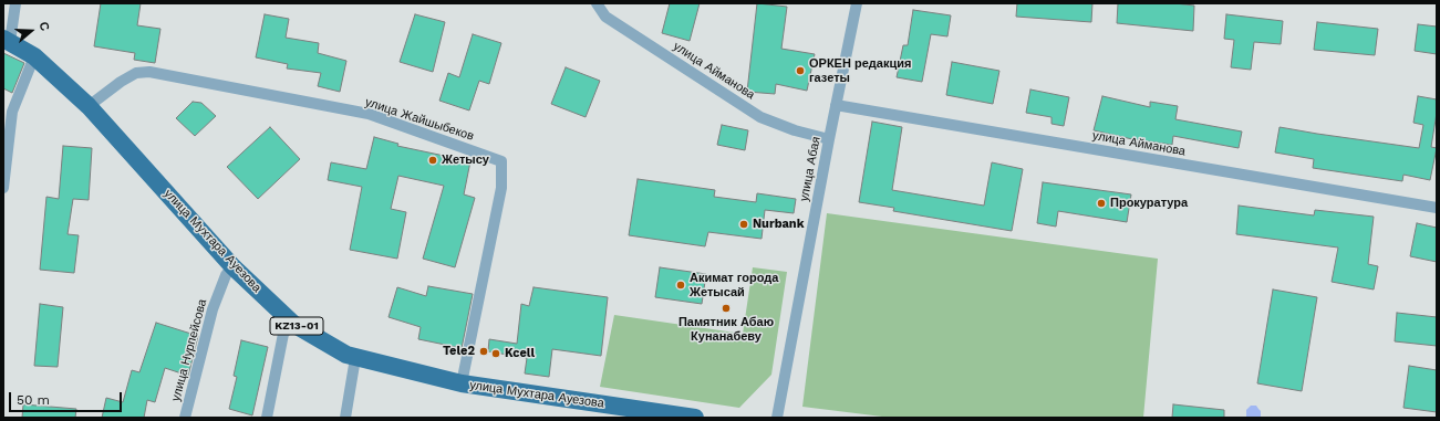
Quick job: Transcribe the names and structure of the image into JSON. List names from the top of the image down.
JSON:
{
  "streets": {
    "main road": ["улица Мухтара Ауезова", "KZ13-01"],
    "street": [
      "улица Айманова",
      "улица Жайшыбеков",
      "улица Абая",
      "улица Нурпейсова"
    ]
  },
  "crossings": [
    ["улица Айманова", "улица Абая"],
    ["улица Жайшыбеков", "улица Мухтара Ауезова"],
    ["улица Мухтара Ауезова", "улица Нурпейсова"]
  ],
  "places": [
    "ОРКЕН редакция газеты",
    "Жетысу",
    "Прокуратура",
    "Nurbank",
    "Акимат города Жетысай",
    "Памятник Абаю Кунанабеву",
    "Tele2",
    "Kcell"
  ],
  "scale_bar": "50 m",
  "north": "right"
}
